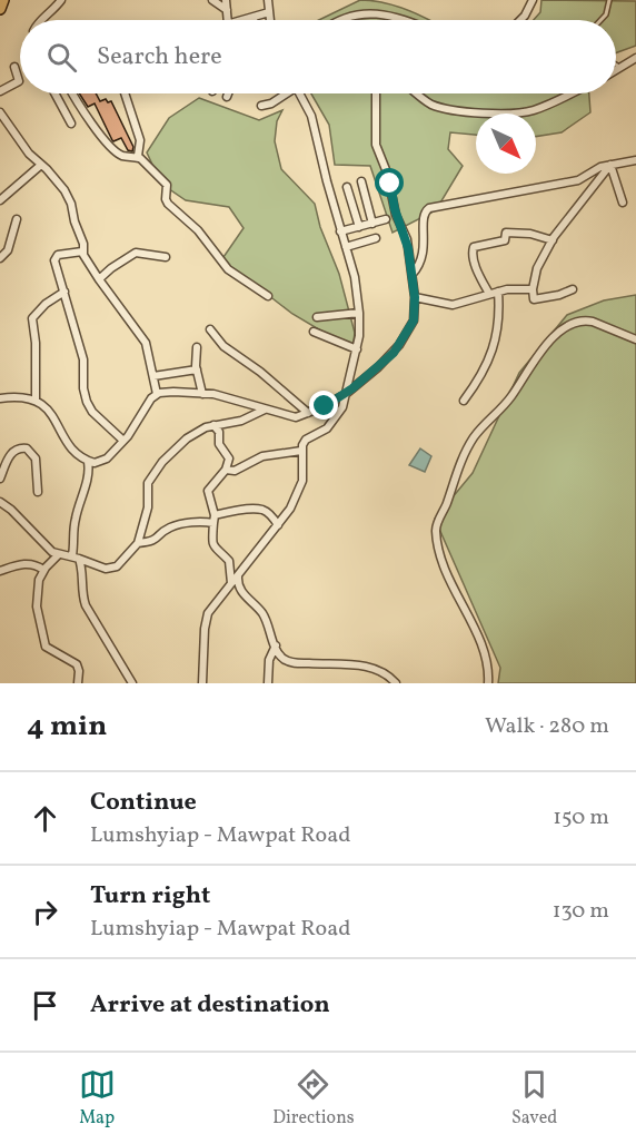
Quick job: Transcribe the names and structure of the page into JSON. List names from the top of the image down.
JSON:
{
  "north": "bottom right",
  "page": {
    "search": "Search here",
    "heading": ["4 min", "Walk · 280 m"],
    "list": [
      ["Continue", "Lumshyiap - Mawpat Road", "150 m"],
      ["Turn right", "Lumshyiap - Mawpat Road", "130 m"],
      "Arrive at destination"
    ],
    "nav": ["Map", "Directions", "Saved"]
  }
}
